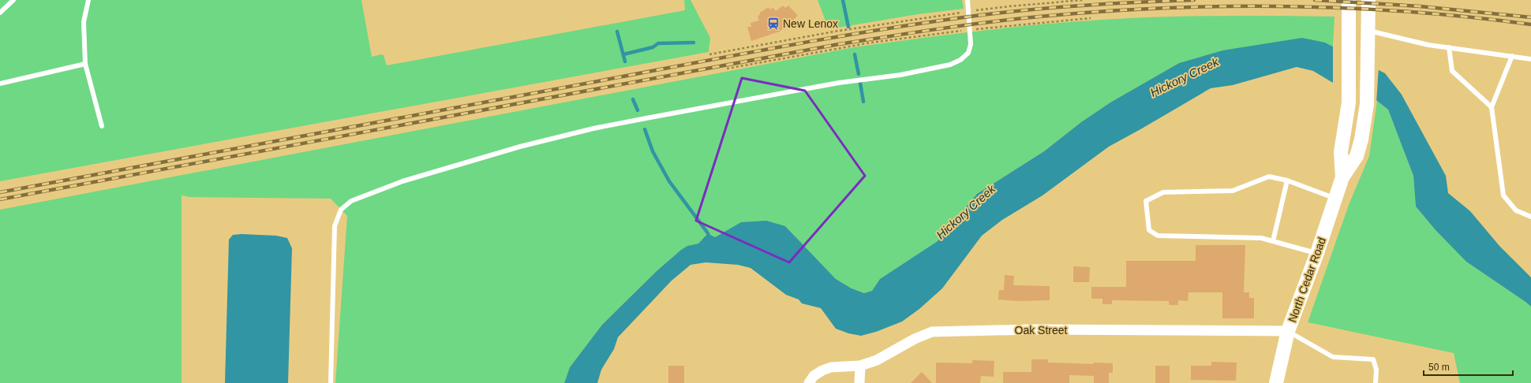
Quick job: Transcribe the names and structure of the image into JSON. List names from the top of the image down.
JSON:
{
  "streets": {
    "street": ["North Cedar Road", "Oak Street"]
  },
  "crossings": [
    ["North Cedar Road", "Oak Street"]
  ],
  "water": ["Hickory Creek"],
  "places": {
    "station": ["New Lenox"]
  },
  "scale_bar": "50 m"
}
